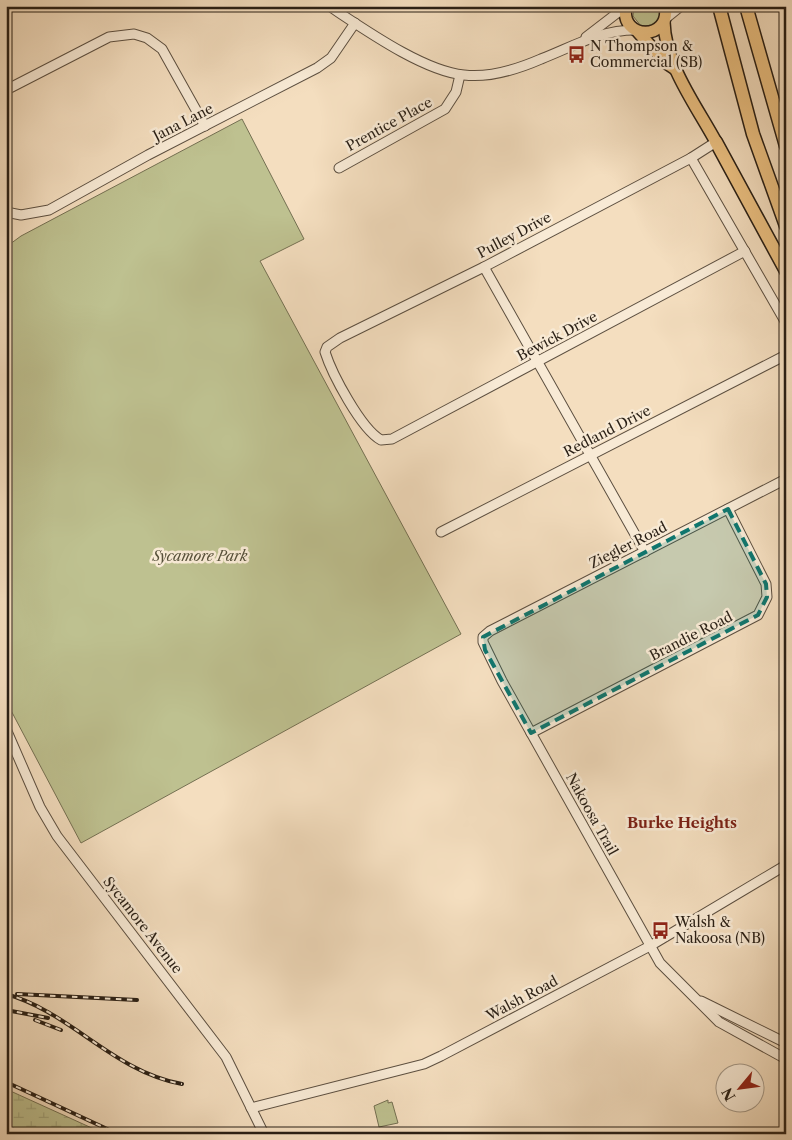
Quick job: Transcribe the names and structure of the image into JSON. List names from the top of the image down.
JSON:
{
  "streets": {
    "street": [
      "Jana Lane",
      "Prentice Place",
      "Pulley Drive",
      "Bewick Drive",
      "Redland Drive",
      "Ziegler Road",
      "Brandie Road",
      "Nakoosa Trail",
      "Sycamore Avenue",
      "Walsh Road"
    ]
  },
  "crossings": [
    ["Pulley Drive", "Bewick Drive"],
    ["Ziegler Road", "Brandie Road"],
    ["Ziegler Road", "Nakoosa Trail"],
    ["Brandie Road", "Nakoosa Trail"],
    ["Nakoosa Trail", "Walsh Road"],
    ["Sycamore Avenue", "Walsh Road"]
  ],
  "districts": ["Burke Heights"],
  "parks": ["Sycamore Park"],
  "places": {
    "bus stop": ["N Thompson & Commercial (SB)", "Walsh & Nakoosa (NB)"]
  },
  "north": "bottom left"
}
